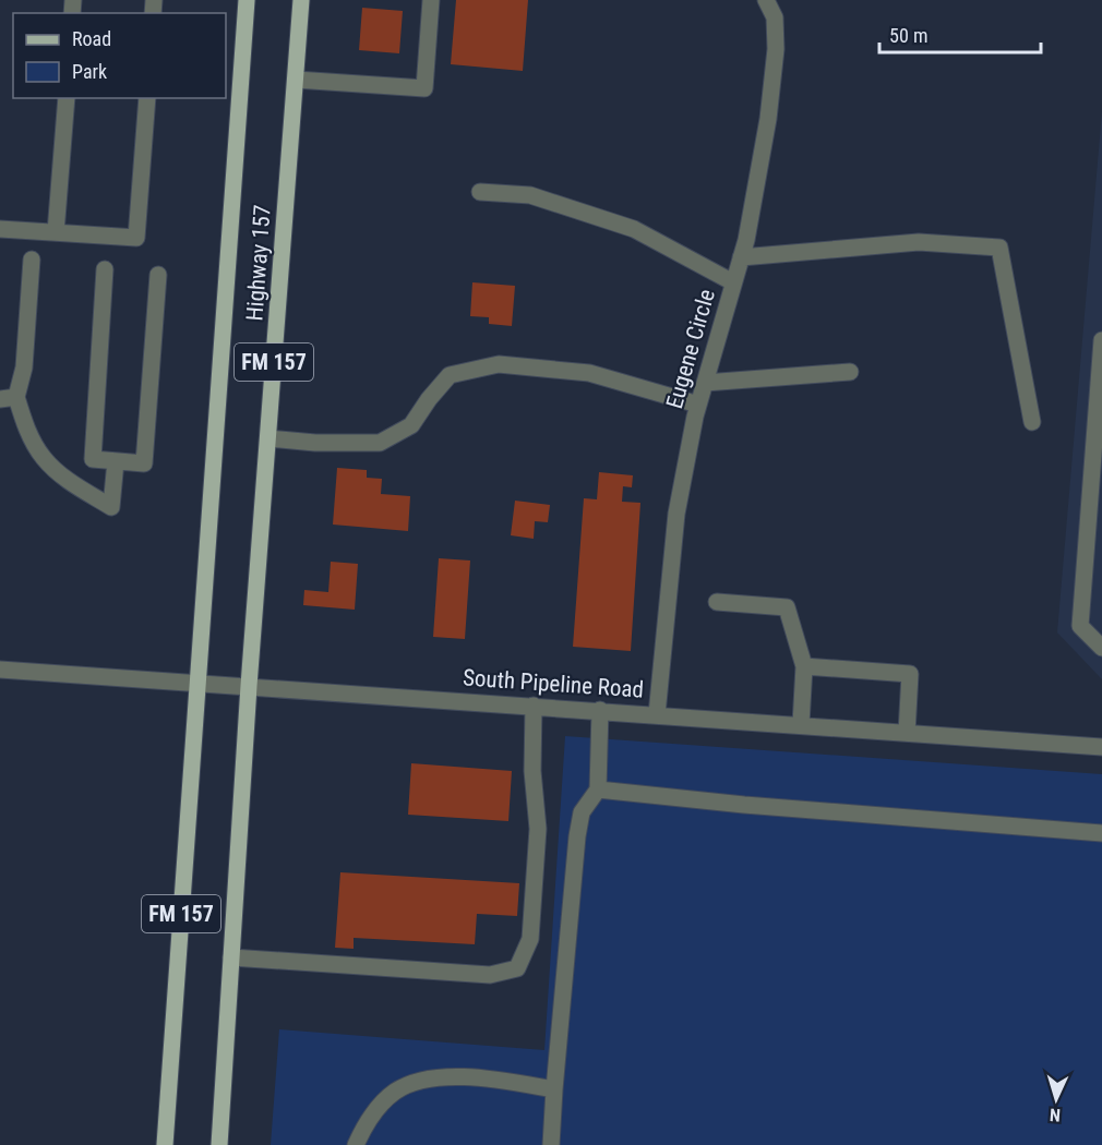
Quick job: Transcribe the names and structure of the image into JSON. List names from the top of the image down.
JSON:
{
  "streets": {
    "main road": ["Highway 157", "FM 157"],
    "street": ["Eugene Circle", "South Pipeline Road"]
  },
  "crossings": [
    ["Highway 157", "FM 157"],
    ["Highway 157", "South Pipeline Road"],
    ["Eugene Circle", "South Pipeline Road"],
    ["FM 157", "South Pipeline Road"]
  ],
  "legend": ["Road", "Park"],
  "scale_bar": "50 m",
  "north": "bottom"
}
